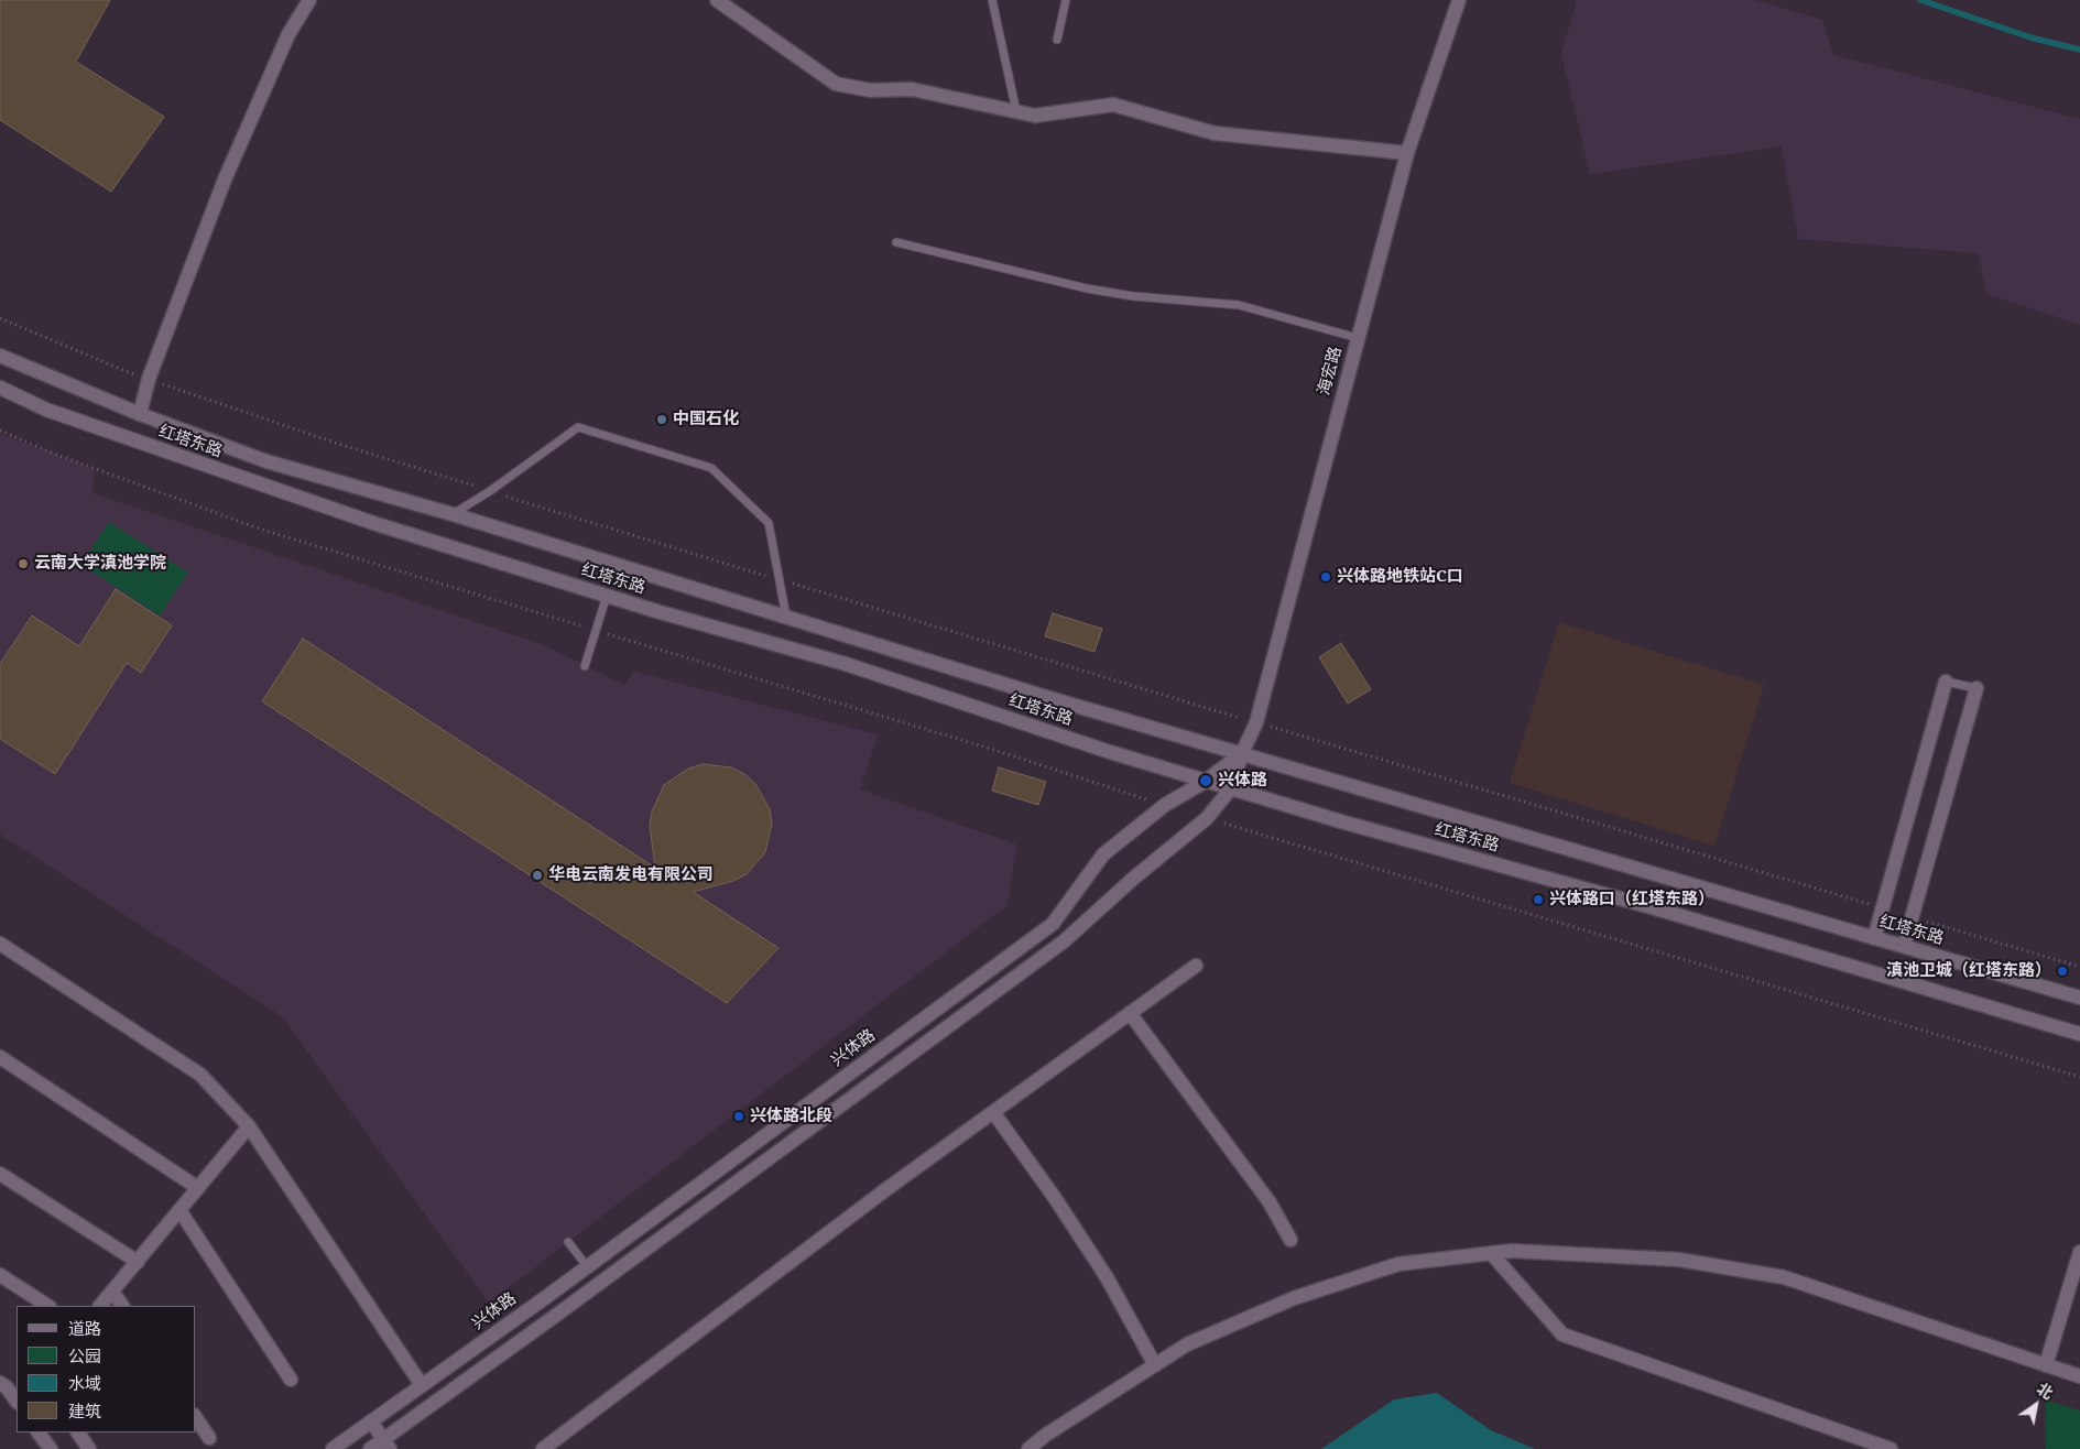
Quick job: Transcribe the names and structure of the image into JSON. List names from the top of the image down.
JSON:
{
  "streets": {
    "street": ["海宏路", "红塔东路", "兴体路"]
  },
  "crossings": [
    ["海宏路", "红塔东路"],
    ["海宏路", "兴体路"],
    ["红塔东路", "兴体路"]
  ],
  "places": [
    "中国石化",
    "云南大学滇池学院",
    "兴体路地铁站C口",
    "兴体路",
    "华电云南发电有限公司",
    "兴体路口（红塔东路）",
    "滇池卫城（红塔东路）",
    "兴体路北段"
  ],
  "legend": [
    "道路",
    "公园",
    "水域",
    "建筑"
  ],
  "north": "top right"
}
